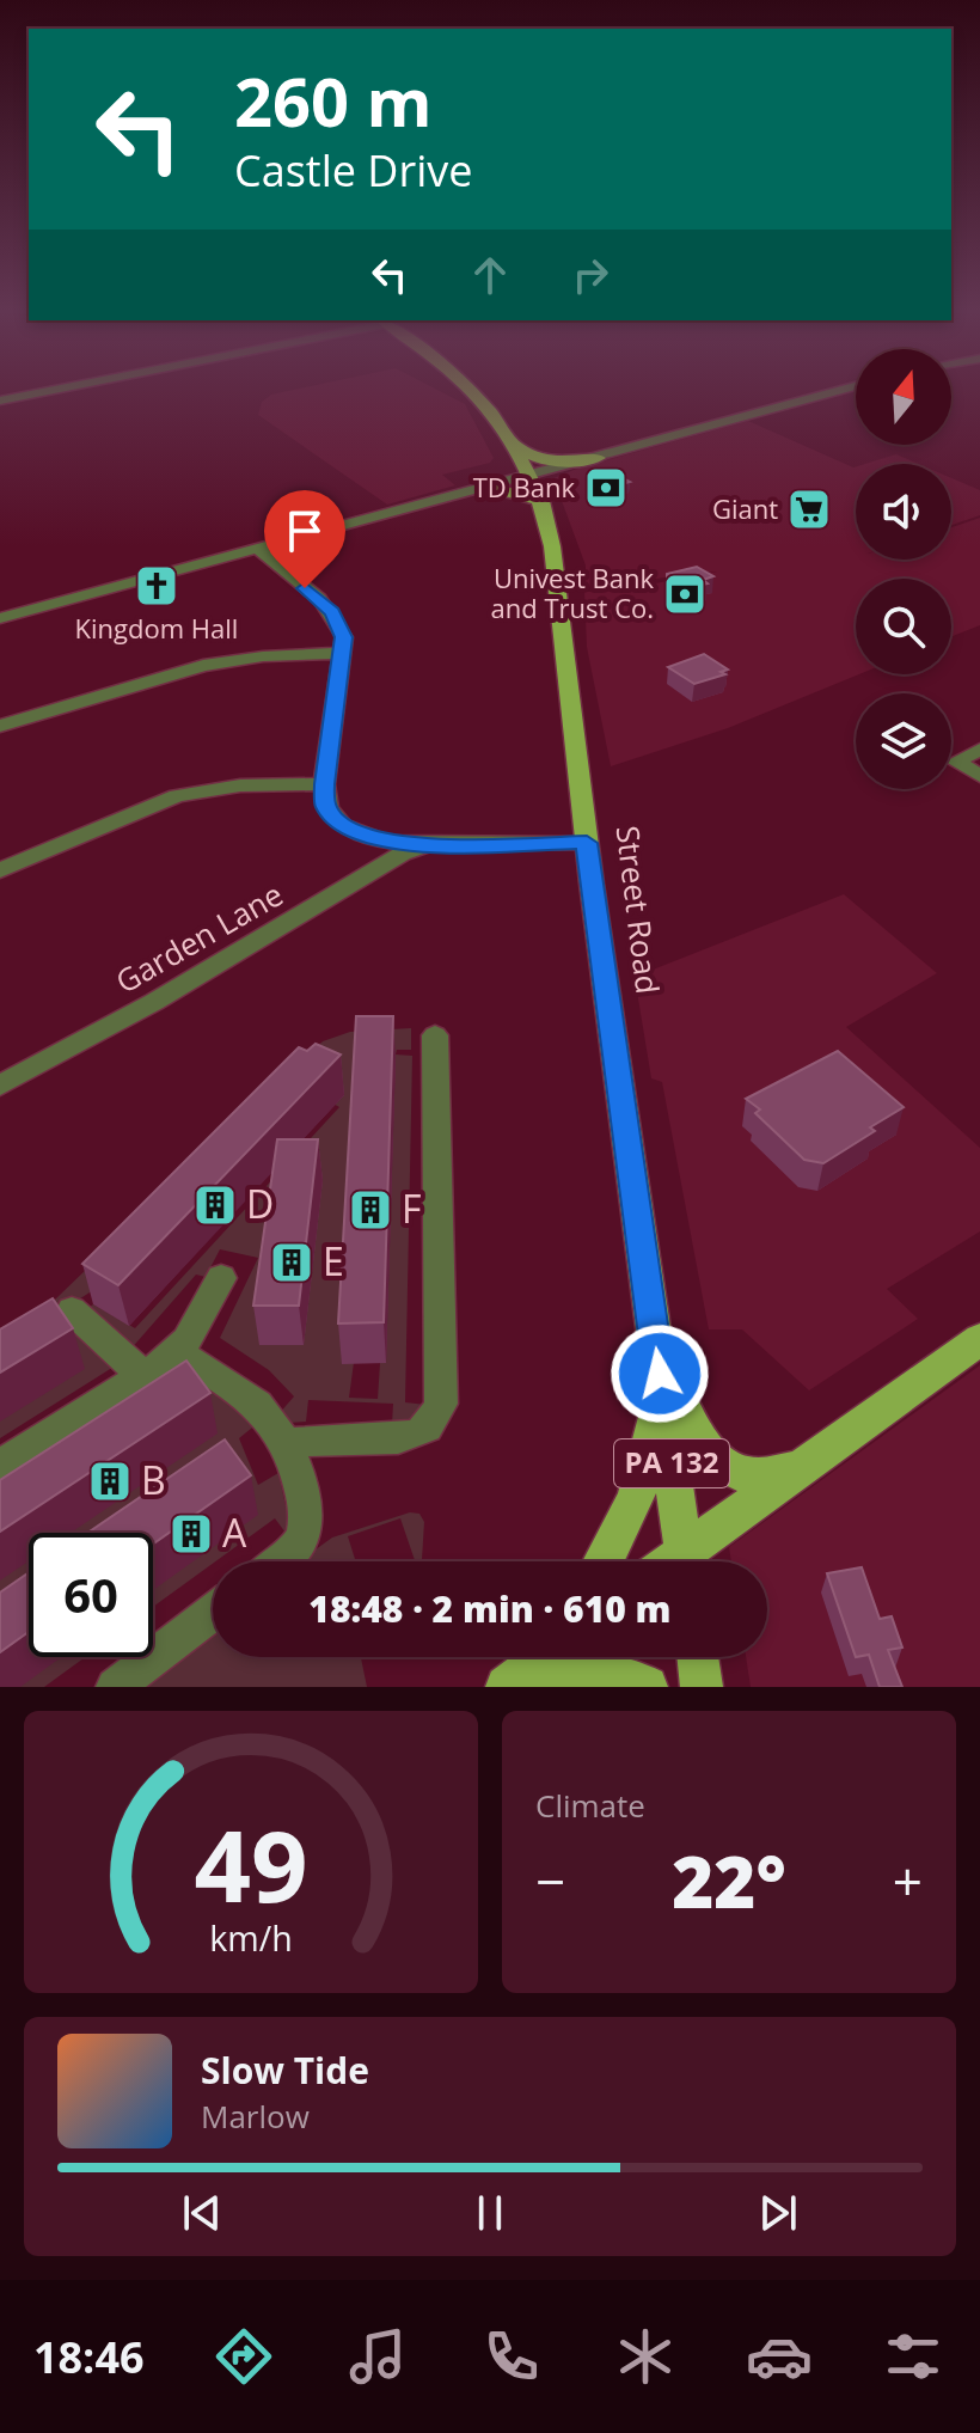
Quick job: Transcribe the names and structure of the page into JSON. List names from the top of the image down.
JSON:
{
  "streets": {
    "main road": ["Street Road", "PA 132"],
    "street": ["Garden Lane"]
  },
  "places": {
    "bank": ["TD Bank", "Univest Bank and Trust Co."],
    "supermarket": ["Giant"],
    "church": ["Kingdom Hall"],
    "building": [
      "D",
      "F",
      "E",
      "B",
      "A"
    ]
  },
  "north": "top",
  "page": {
    "turn": ["260 m", "Castle Drive"],
    "limit": "60",
    "trip": "18:48 · 2 min · 610 m",
    "tile": "Climate",
    "heat": ["−", "22°", "+"],
    "song": ["Slow Tide", "Marlow"],
    "tabs": "18:46",
    "gauge": ["49", "km/h"]
  }
}
